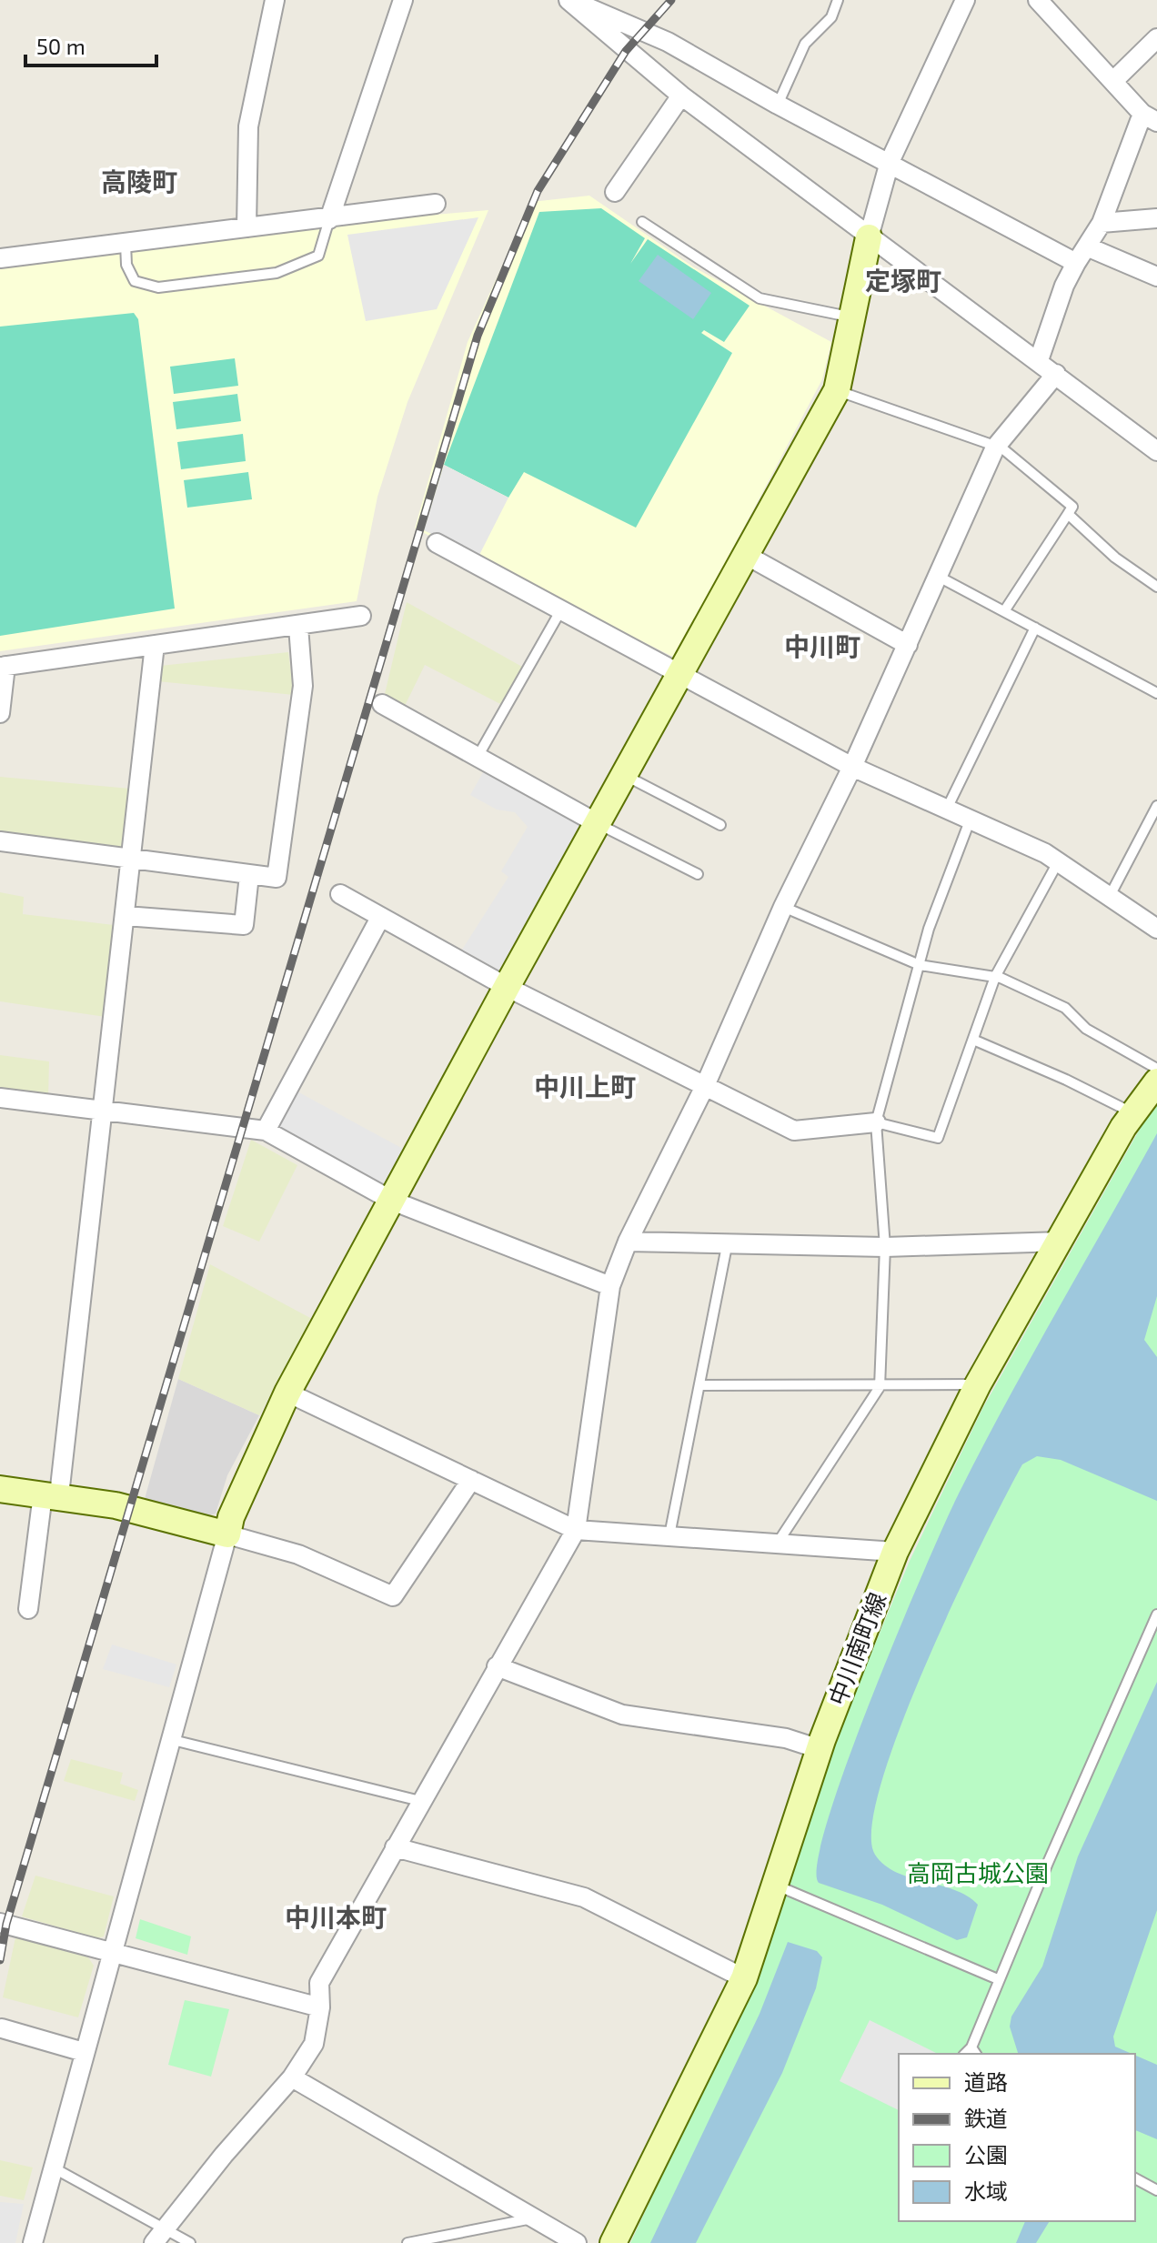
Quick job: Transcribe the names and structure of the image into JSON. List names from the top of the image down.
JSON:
{
  "streets": {
    "street": ["中川南町線"]
  },
  "districts": [
    "高陵町",
    "定塚町",
    "中川町",
    "中川上町",
    "中川本町"
  ],
  "parks": ["高岡古城公園"],
  "legend": [
    "道路",
    "鉄道",
    "公園",
    "水域"
  ],
  "scale_bar": "50 m"
}
